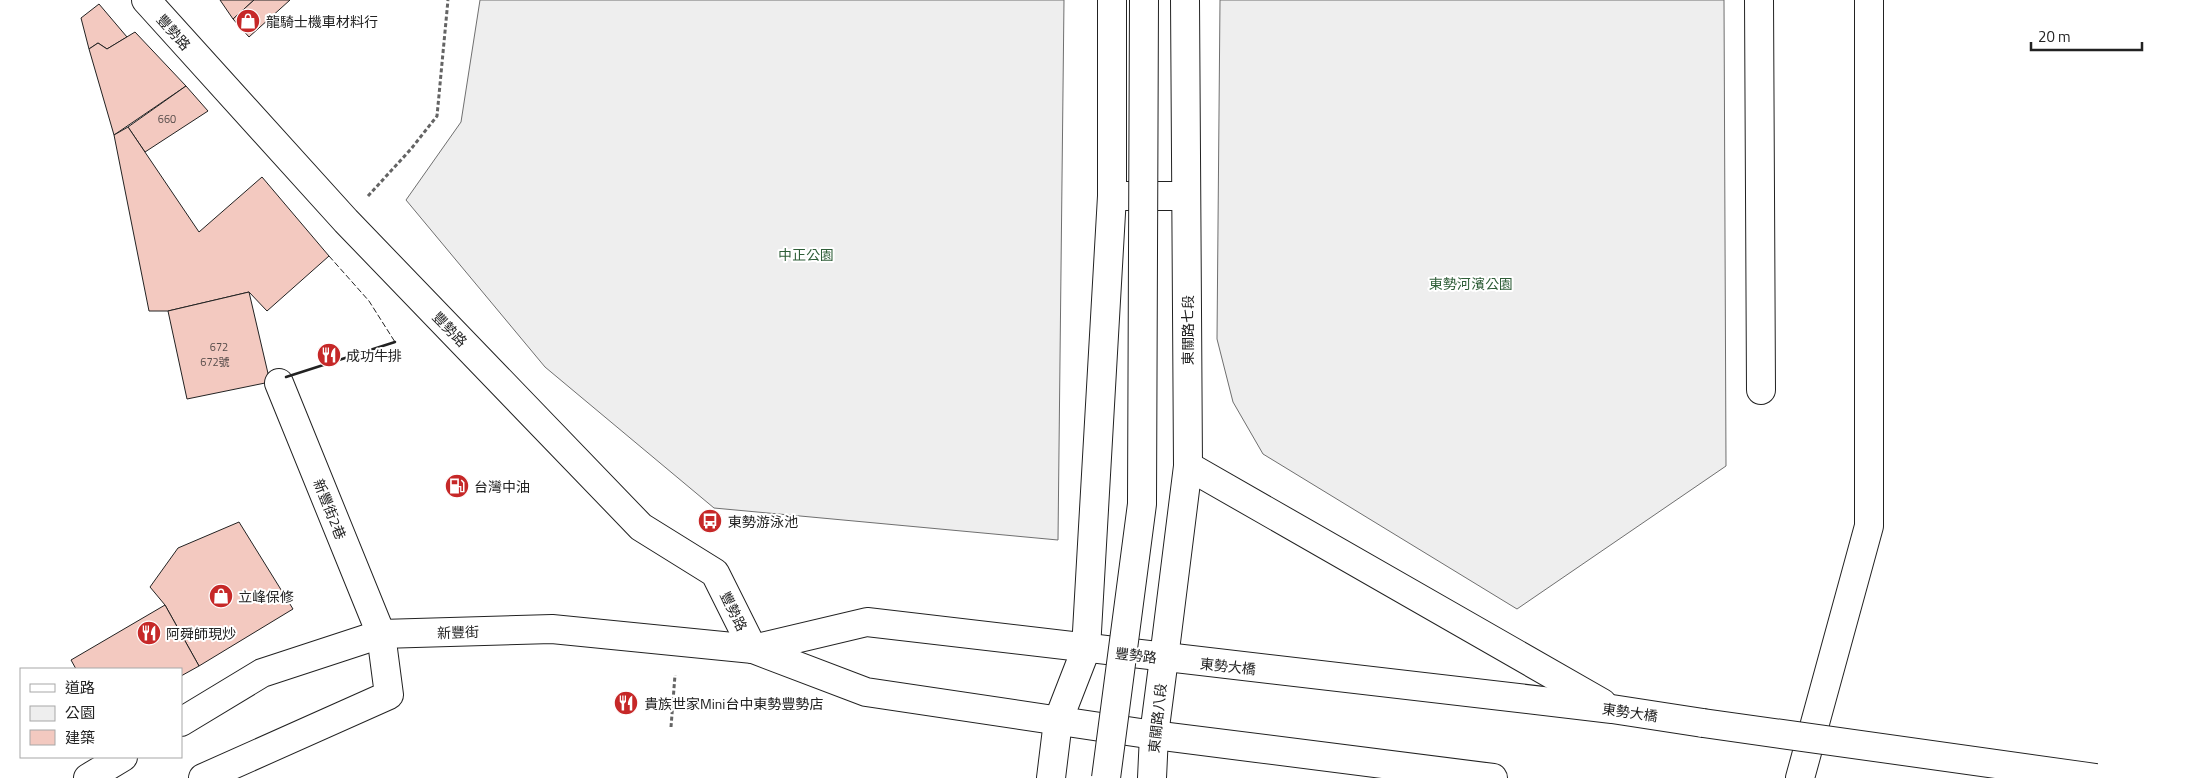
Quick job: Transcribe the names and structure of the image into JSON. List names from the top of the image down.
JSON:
{
  "streets": {
    "main road": [
      "豐勢路",
      "東關路七段",
      "新豐街2巷",
      "新豐街",
      "東勢大橋",
      "東關路八段"
    ]
  },
  "crossings": [
    ["豐勢路", "東關路七段"],
    ["豐勢路", "新豐街"],
    ["豐勢路", "東勢大橋"],
    ["豐勢路", "東關路八段"],
    ["東關路七段", "東勢大橋"],
    ["東關路七段", "東關路八段"],
    ["新豐街2巷", "新豐街"],
    ["東勢大橋", "東關路八段"]
  ],
  "parks": ["中正公園", "東勢河濱公園"],
  "places": {
    "shop": ["龍騎士機車材料行", "立峰保修"],
    "restaurant": ["成功牛排", "阿舜師現炒", "貴族世家Mini台中東勢豐勢店"],
    "fuel station": ["台灣中油"],
    "bus stop": ["東勢游泳池"]
  },
  "house_numbers": ["660", "672", "672號"],
  "legend": ["道路", "公園", "建築"],
  "scale_bar": "20 m"
}
